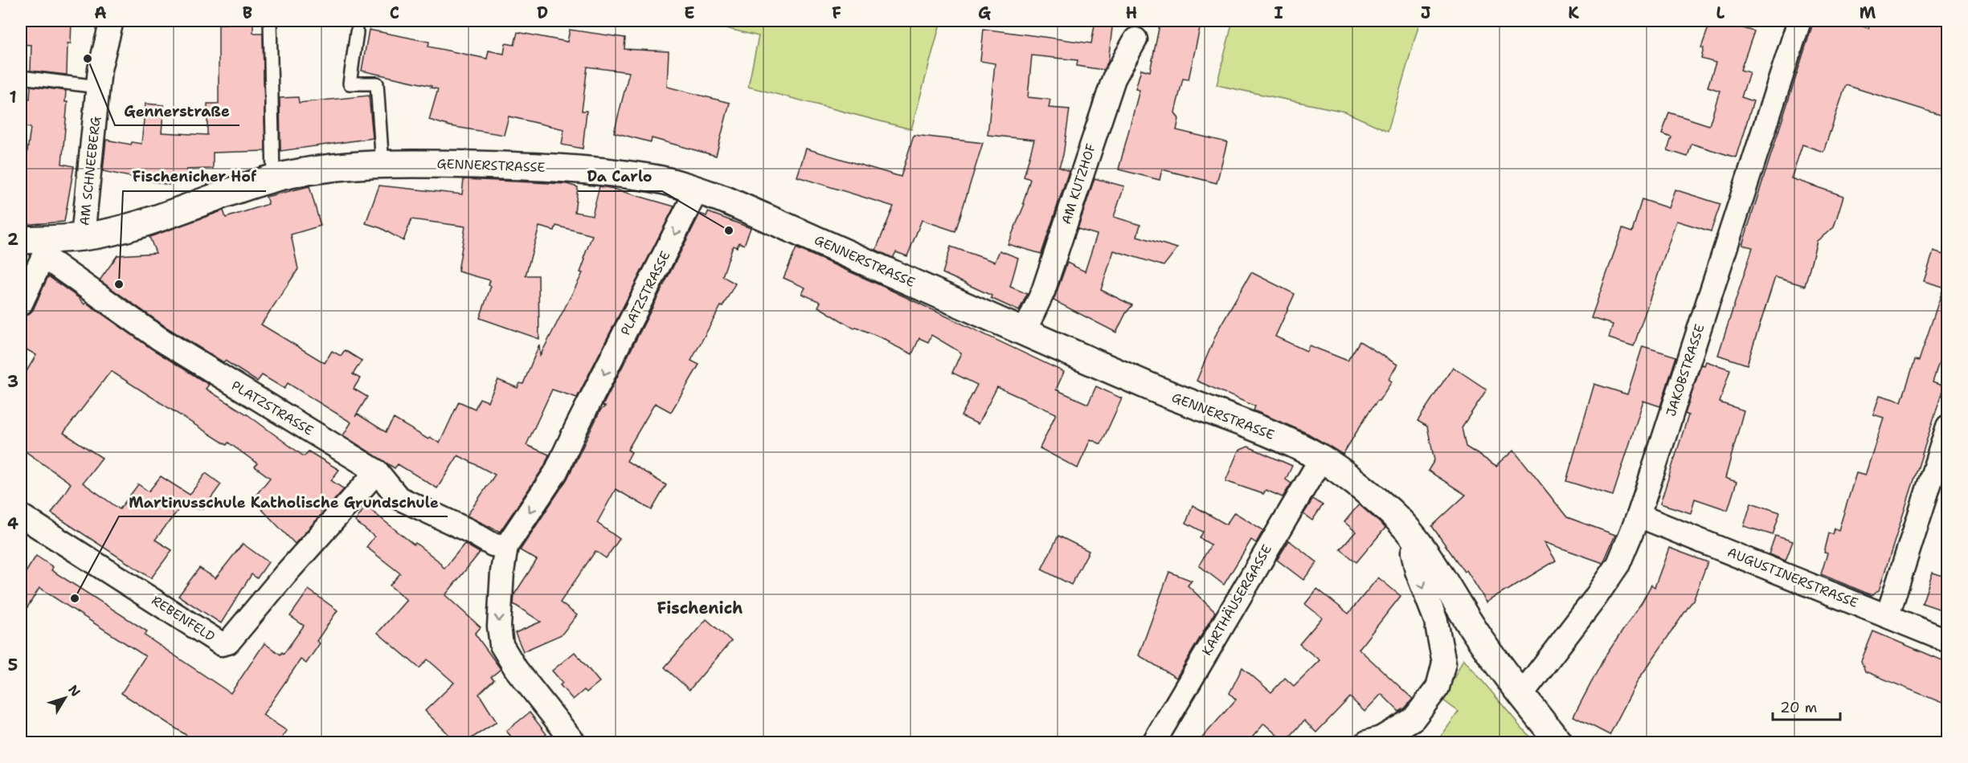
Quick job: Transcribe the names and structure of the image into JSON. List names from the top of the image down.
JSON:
{
  "streets": {
    "street": [
      "GENNERSTRASSE",
      "AM SCHNEEBERG",
      "AM KUTZHOF",
      "PLATZSTRASSE",
      "JAKOBSTRASSE",
      "AUGUSTINERSTRASSE",
      "KARTHÄUSERGASSE",
      "REBENFELD"
    ]
  },
  "crossings": [
    ["GENNERSTRASSE", "AM SCHNEEBERG"],
    ["GENNERSTRASSE", "AM KUTZHOF"],
    ["GENNERSTRASSE", "PLATZSTRASSE"],
    ["GENNERSTRASSE", "JAKOBSTRASSE"],
    ["GENNERSTRASSE", "KARTHÄUSERGASSE"],
    ["PLATZSTRASSE", "REBENFELD"],
    ["JAKOBSTRASSE", "AUGUSTINERSTRASSE"]
  ],
  "one_way": ["PLATZSTRASSE"],
  "districts": ["Fischenich"],
  "places": [
    "Gennerstraße",
    "Da Carlo",
    "Fischenicher Hof",
    "Martinusschule Katholische Grundschule"
  ],
  "scale_bar": "20 m",
  "north": "top right",
  "grid": {
    "columns": [
      "A",
      "B",
      "C",
      "D",
      "E",
      "F",
      "G",
      "H",
      "I",
      "J",
      "K",
      "L",
      "M"
    ],
    "rows": [
      "1",
      "2",
      "3",
      "4",
      "5"
    ]
  }
}
